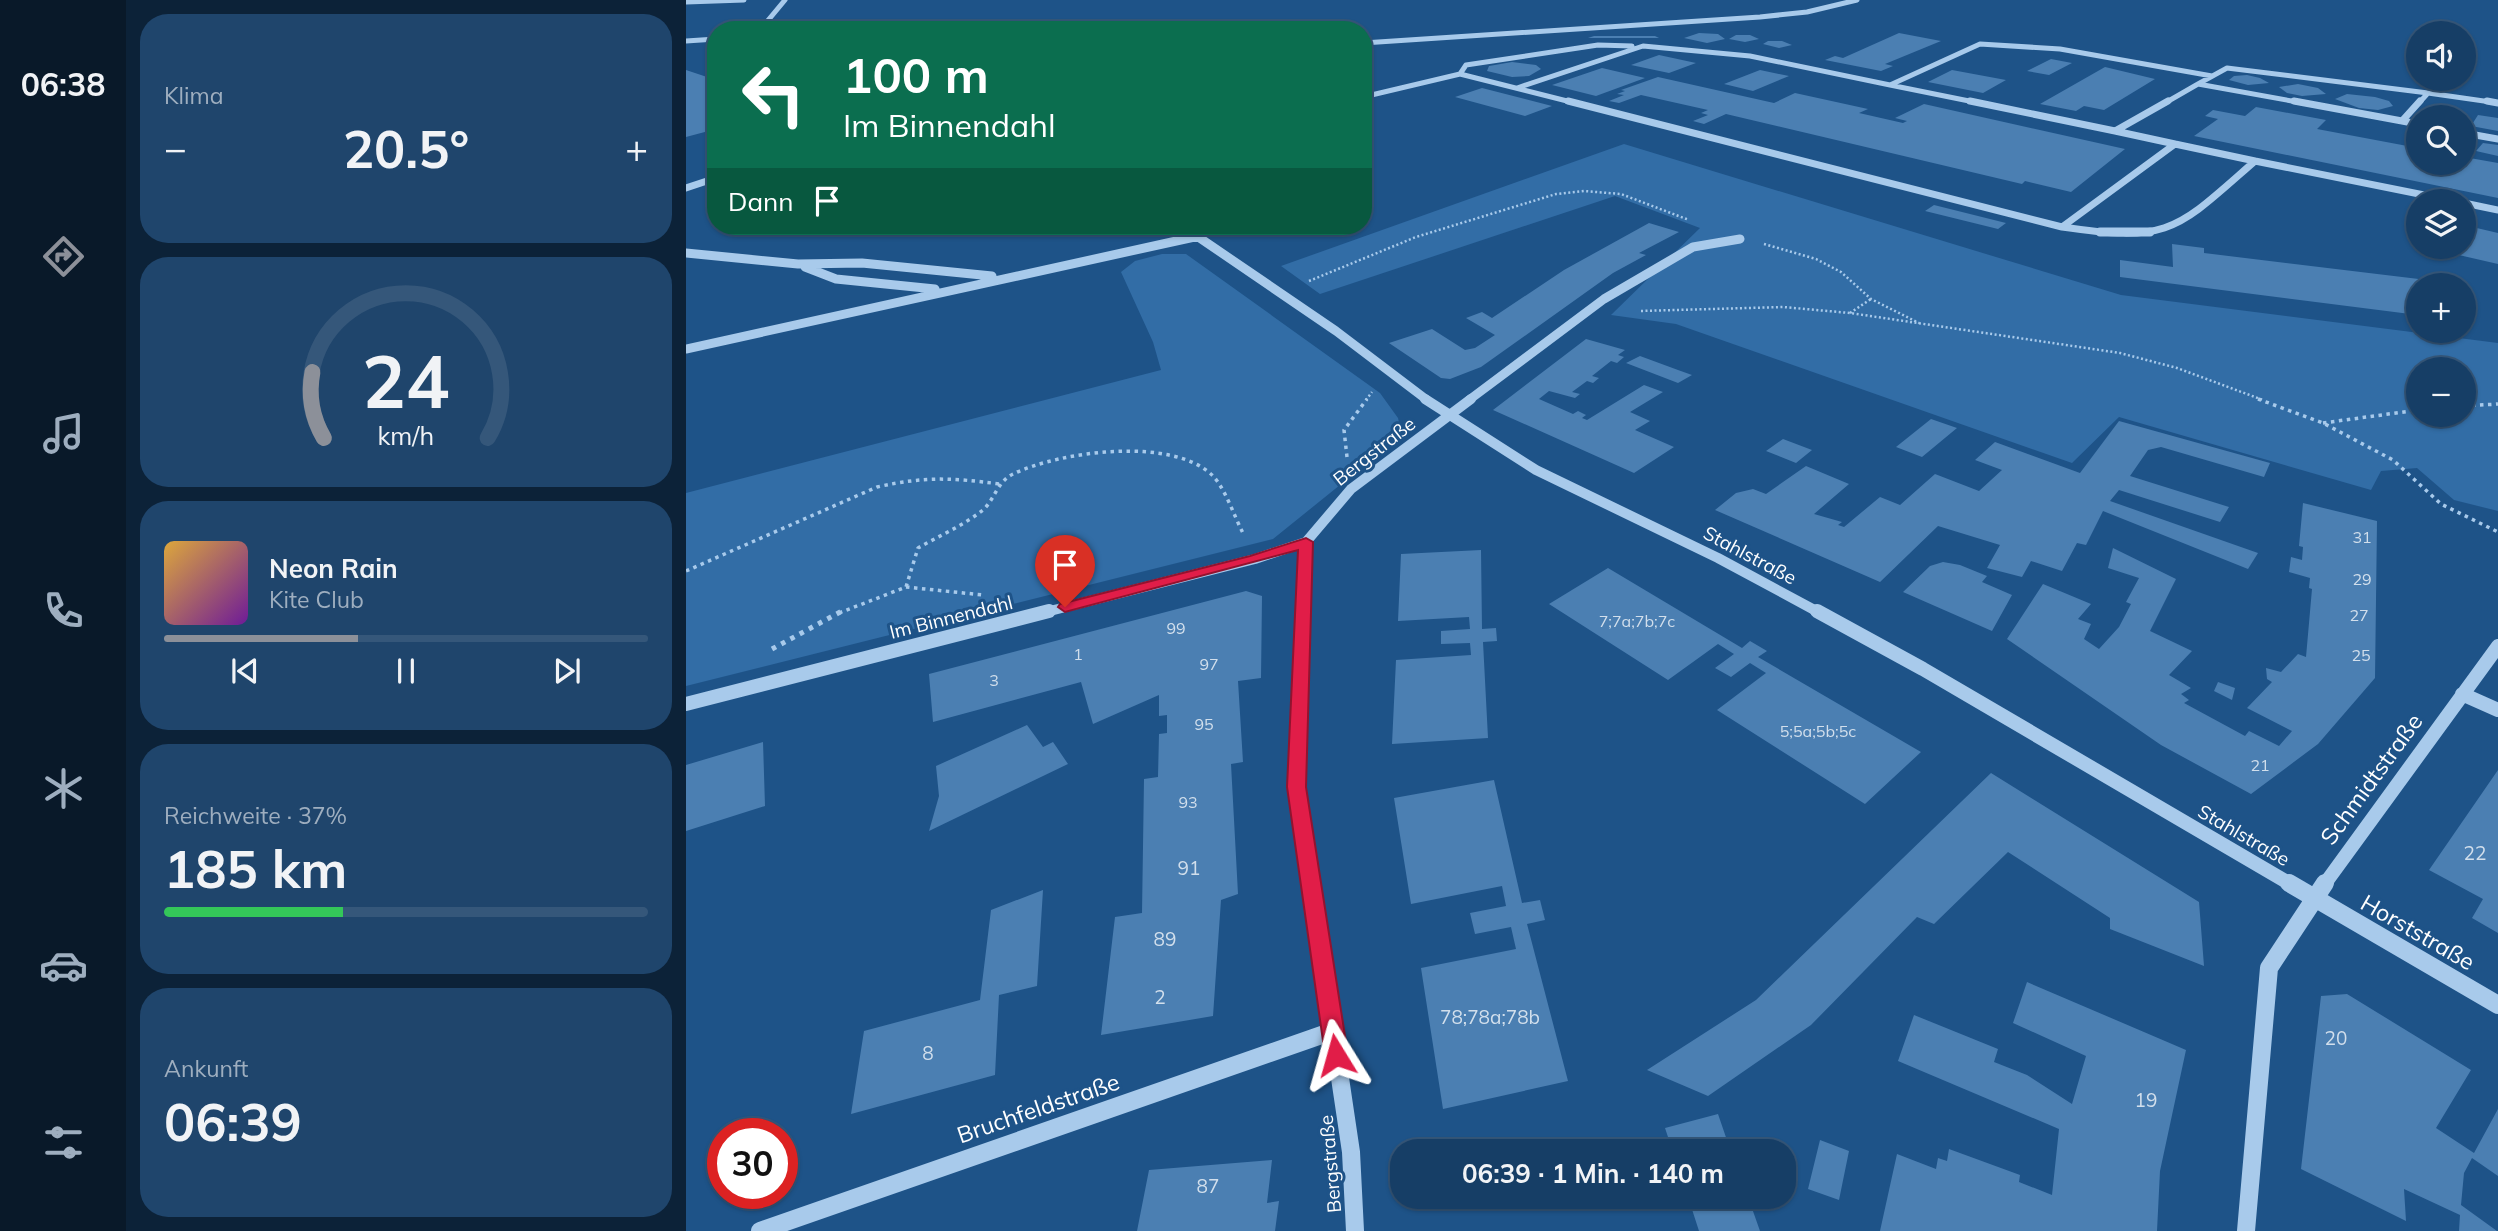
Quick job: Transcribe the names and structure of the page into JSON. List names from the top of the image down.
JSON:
{
  "streets": {
    "street": [
      "Bergstraße",
      "Stahlstraße",
      "Im Binnendahl",
      "Schmidtstraße",
      "Horststraße",
      "Bruchfeldstraße"
    ]
  },
  "crossings": [
    ["Bergstraße", "Stahlstraße"],
    ["Bergstraße", "Im Binnendahl"],
    ["Bergstraße", "Bruchfeldstraße"],
    ["Stahlstraße", "Schmidtstraße"],
    ["Stahlstraße", "Horststraße"],
    ["Schmidtstraße", "Horststraße"]
  ],
  "house_numbers": [
    "31",
    "29",
    "27",
    "7;7a;7b;7c",
    "99",
    "1",
    "25",
    "97",
    "3",
    "95",
    "5;5a;5b;5c",
    "21",
    "93",
    "22",
    "91",
    "89",
    "2",
    "78;78a;78b",
    "20",
    "8",
    "19",
    "87"
  ],
  "page": {
    "tabs": "06:38",
    "tile": [
      "Klima",
      ["Reichweite · 37%", "185 km"],
      ["Ankunft", "06:39"]
    ],
    "map_buttons": ["+", "−"],
    "turn": ["100 m", "Im Binnendahl"],
    "heat": ["−", "20.5°", "+"],
    "then": "Dann",
    "song": ["Neon Rain", "Kite Club"],
    "limit": "30",
    "trip": "06:39 · 1 Min. · 140 m",
    "gauge": ["24", "km/h"]
  }
}
